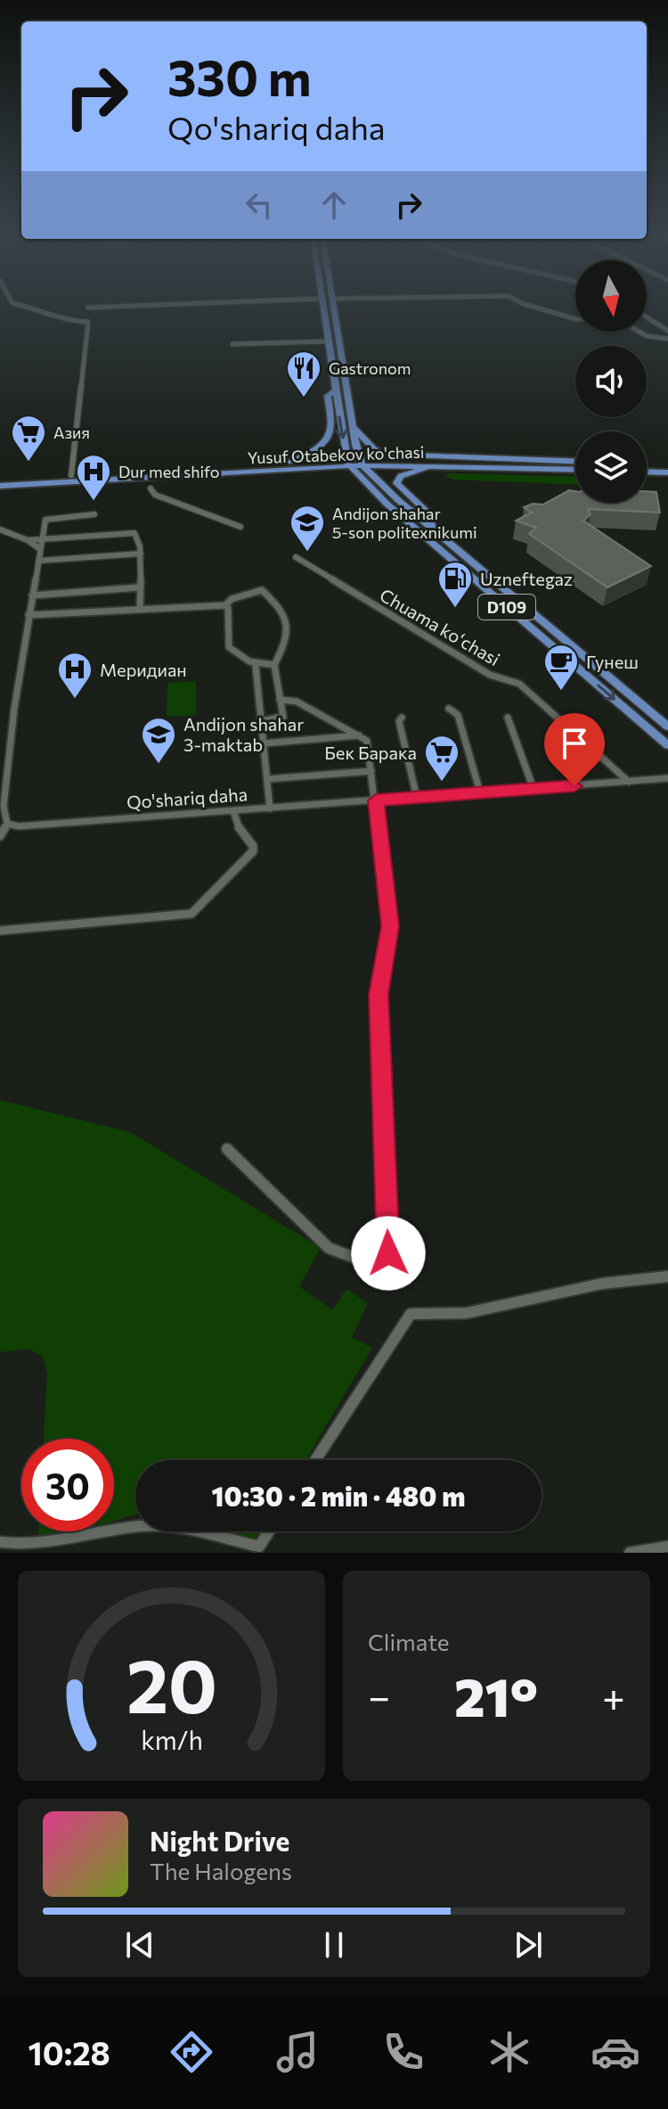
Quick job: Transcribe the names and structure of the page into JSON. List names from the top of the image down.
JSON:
{
  "streets": {
    "main road": ["Yusuf Otabekov ko'chasi", "D109"],
    "street": ["Chuama koʻchasi", "Qo'shariq daha"]
  },
  "crossings": [
    ["Yusuf Otabekov ko'chasi", "D109"],
    ["Chuama koʻchasi", "Qo'shariq daha"]
  ],
  "places": {
    "restaurant": ["Gastronom"],
    "supermarket": ["Азия", "Бек Барака"],
    "hospital": ["Dur med shifo", "Меридиан"],
    "school or university": ["Andijon shahar 5-son politexnikumi", "Andijon shahar 3-maktab"],
    "fuel station": ["Uzneftegaz"],
    "cafe": ["Гунеш"]
  },
  "north": "bottom",
  "page": {
    "turn": ["330 m", "Qo'shariq daha"],
    "limit": "30",
    "trip": "10:30 · 2 min · 480 m",
    "tile": "Climate",
    "heat": ["−", "21°", "+"],
    "song": ["Night Drive", "The Halogens"],
    "tabs": "10:28",
    "gauge": ["20", "km/h"]
  }
}
